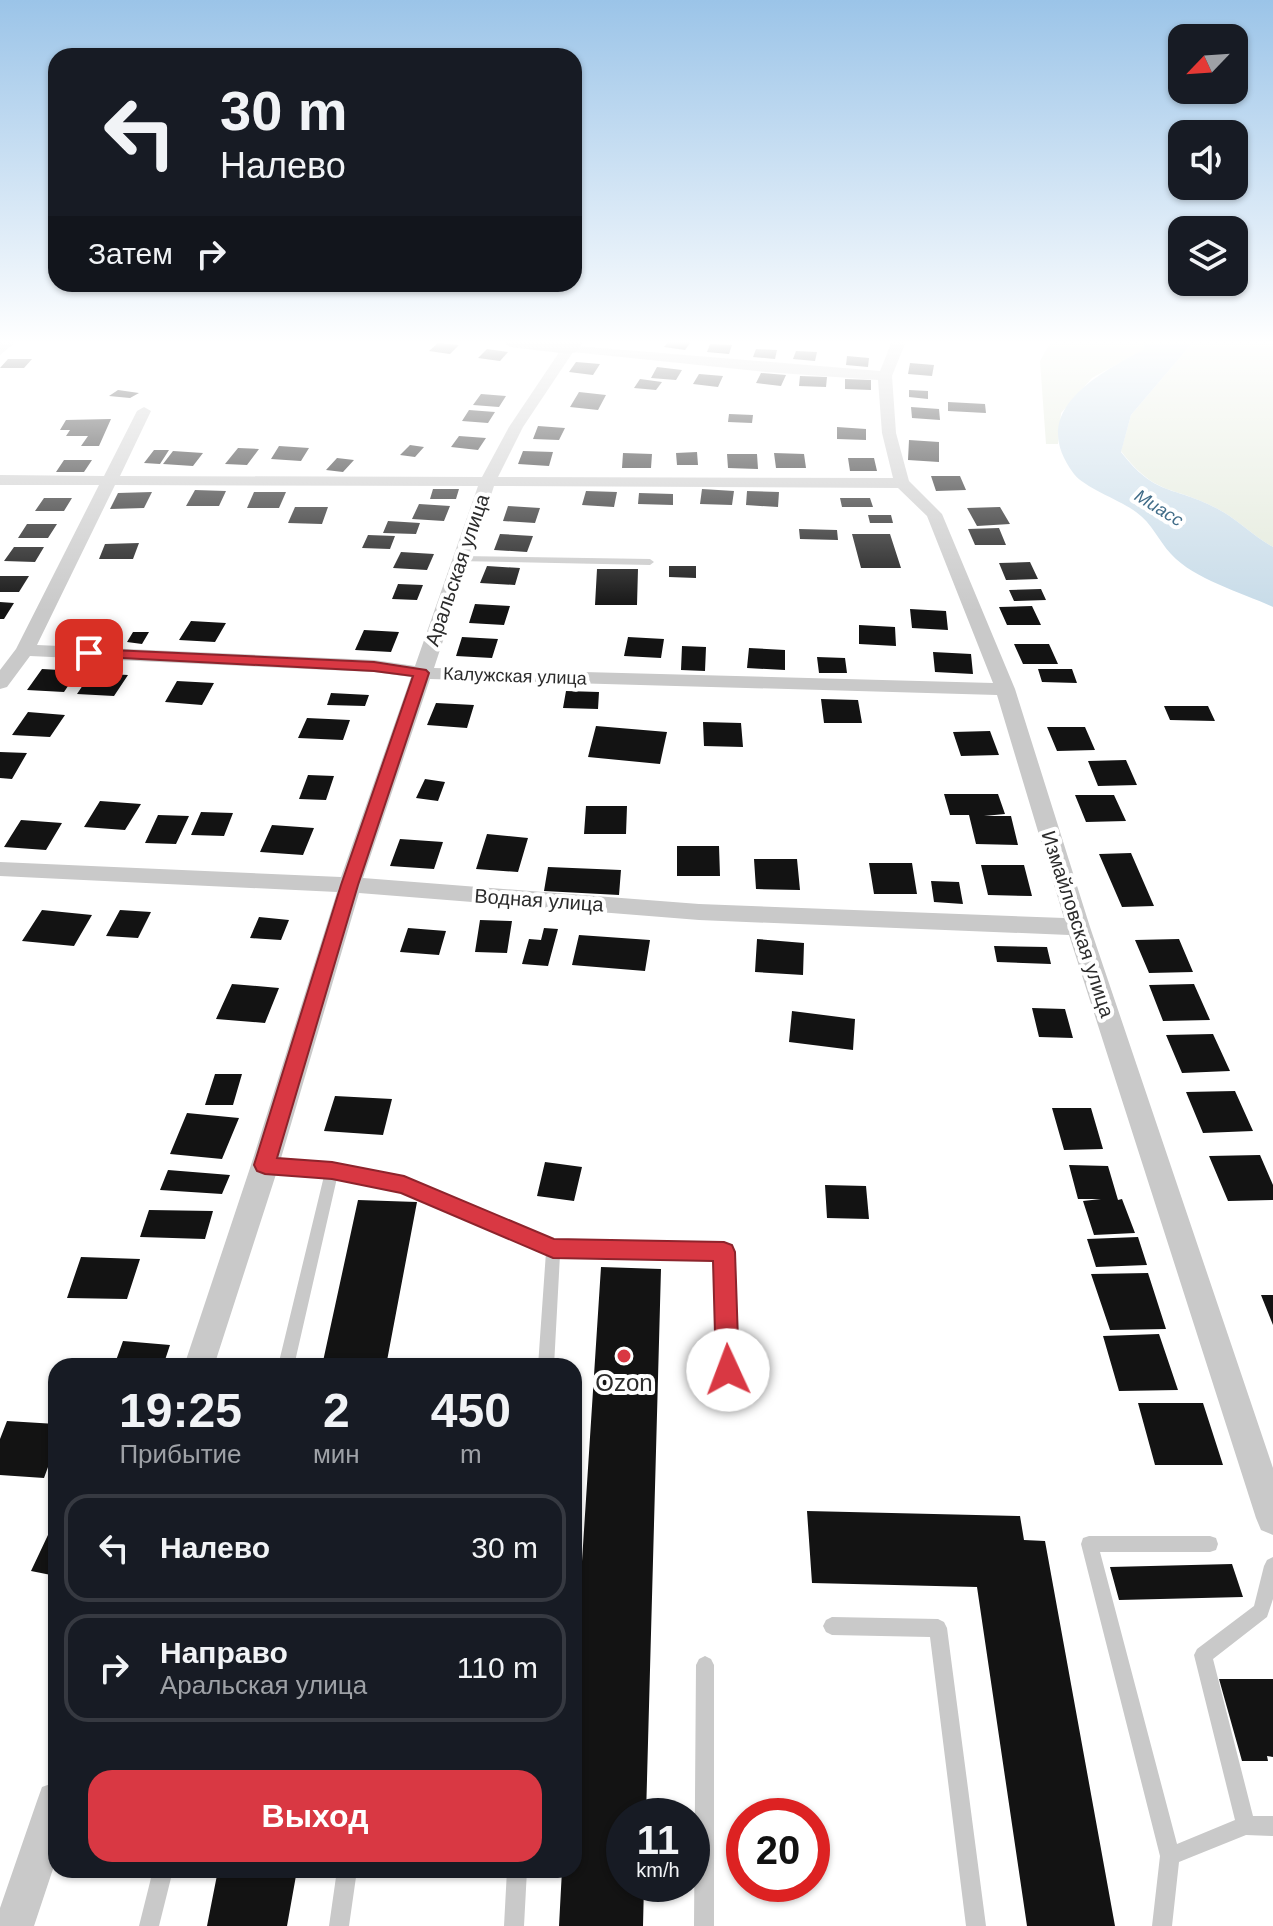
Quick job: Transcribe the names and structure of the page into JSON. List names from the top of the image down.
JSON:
{
  "streets": {
    "street": [
      "Аральская улица",
      "Калужская улица",
      "Водная улица",
      "Измайловская улица"
    ]
  },
  "crossings": [
    ["Аральская улица", "Калужская улица"],
    ["Аральская улица", "Водная улица"],
    ["Калужская улица", "Измайловская улица"],
    ["Водная улица", "Измайловская улица"]
  ],
  "water": ["Миасс"],
  "places": ["Ozon"],
  "north": "bottom left",
  "page": {
    "turn": ["30 m", "Налево"],
    "then": "Затем",
    "eta": [
      "19:25",
      "Прибытие",
      "2",
      "мин",
      "450",
      "m"
    ],
    "list": [
      {
        "name": "Налево",
        "value": "30 m"
      },
      {
        "name": "Направо",
        "note": "Аральская улица",
        "value": "110 m"
      }
    ],
    "buttons": "Выход",
    "speed": "11 km/h",
    "limit": "20"
  }
}
